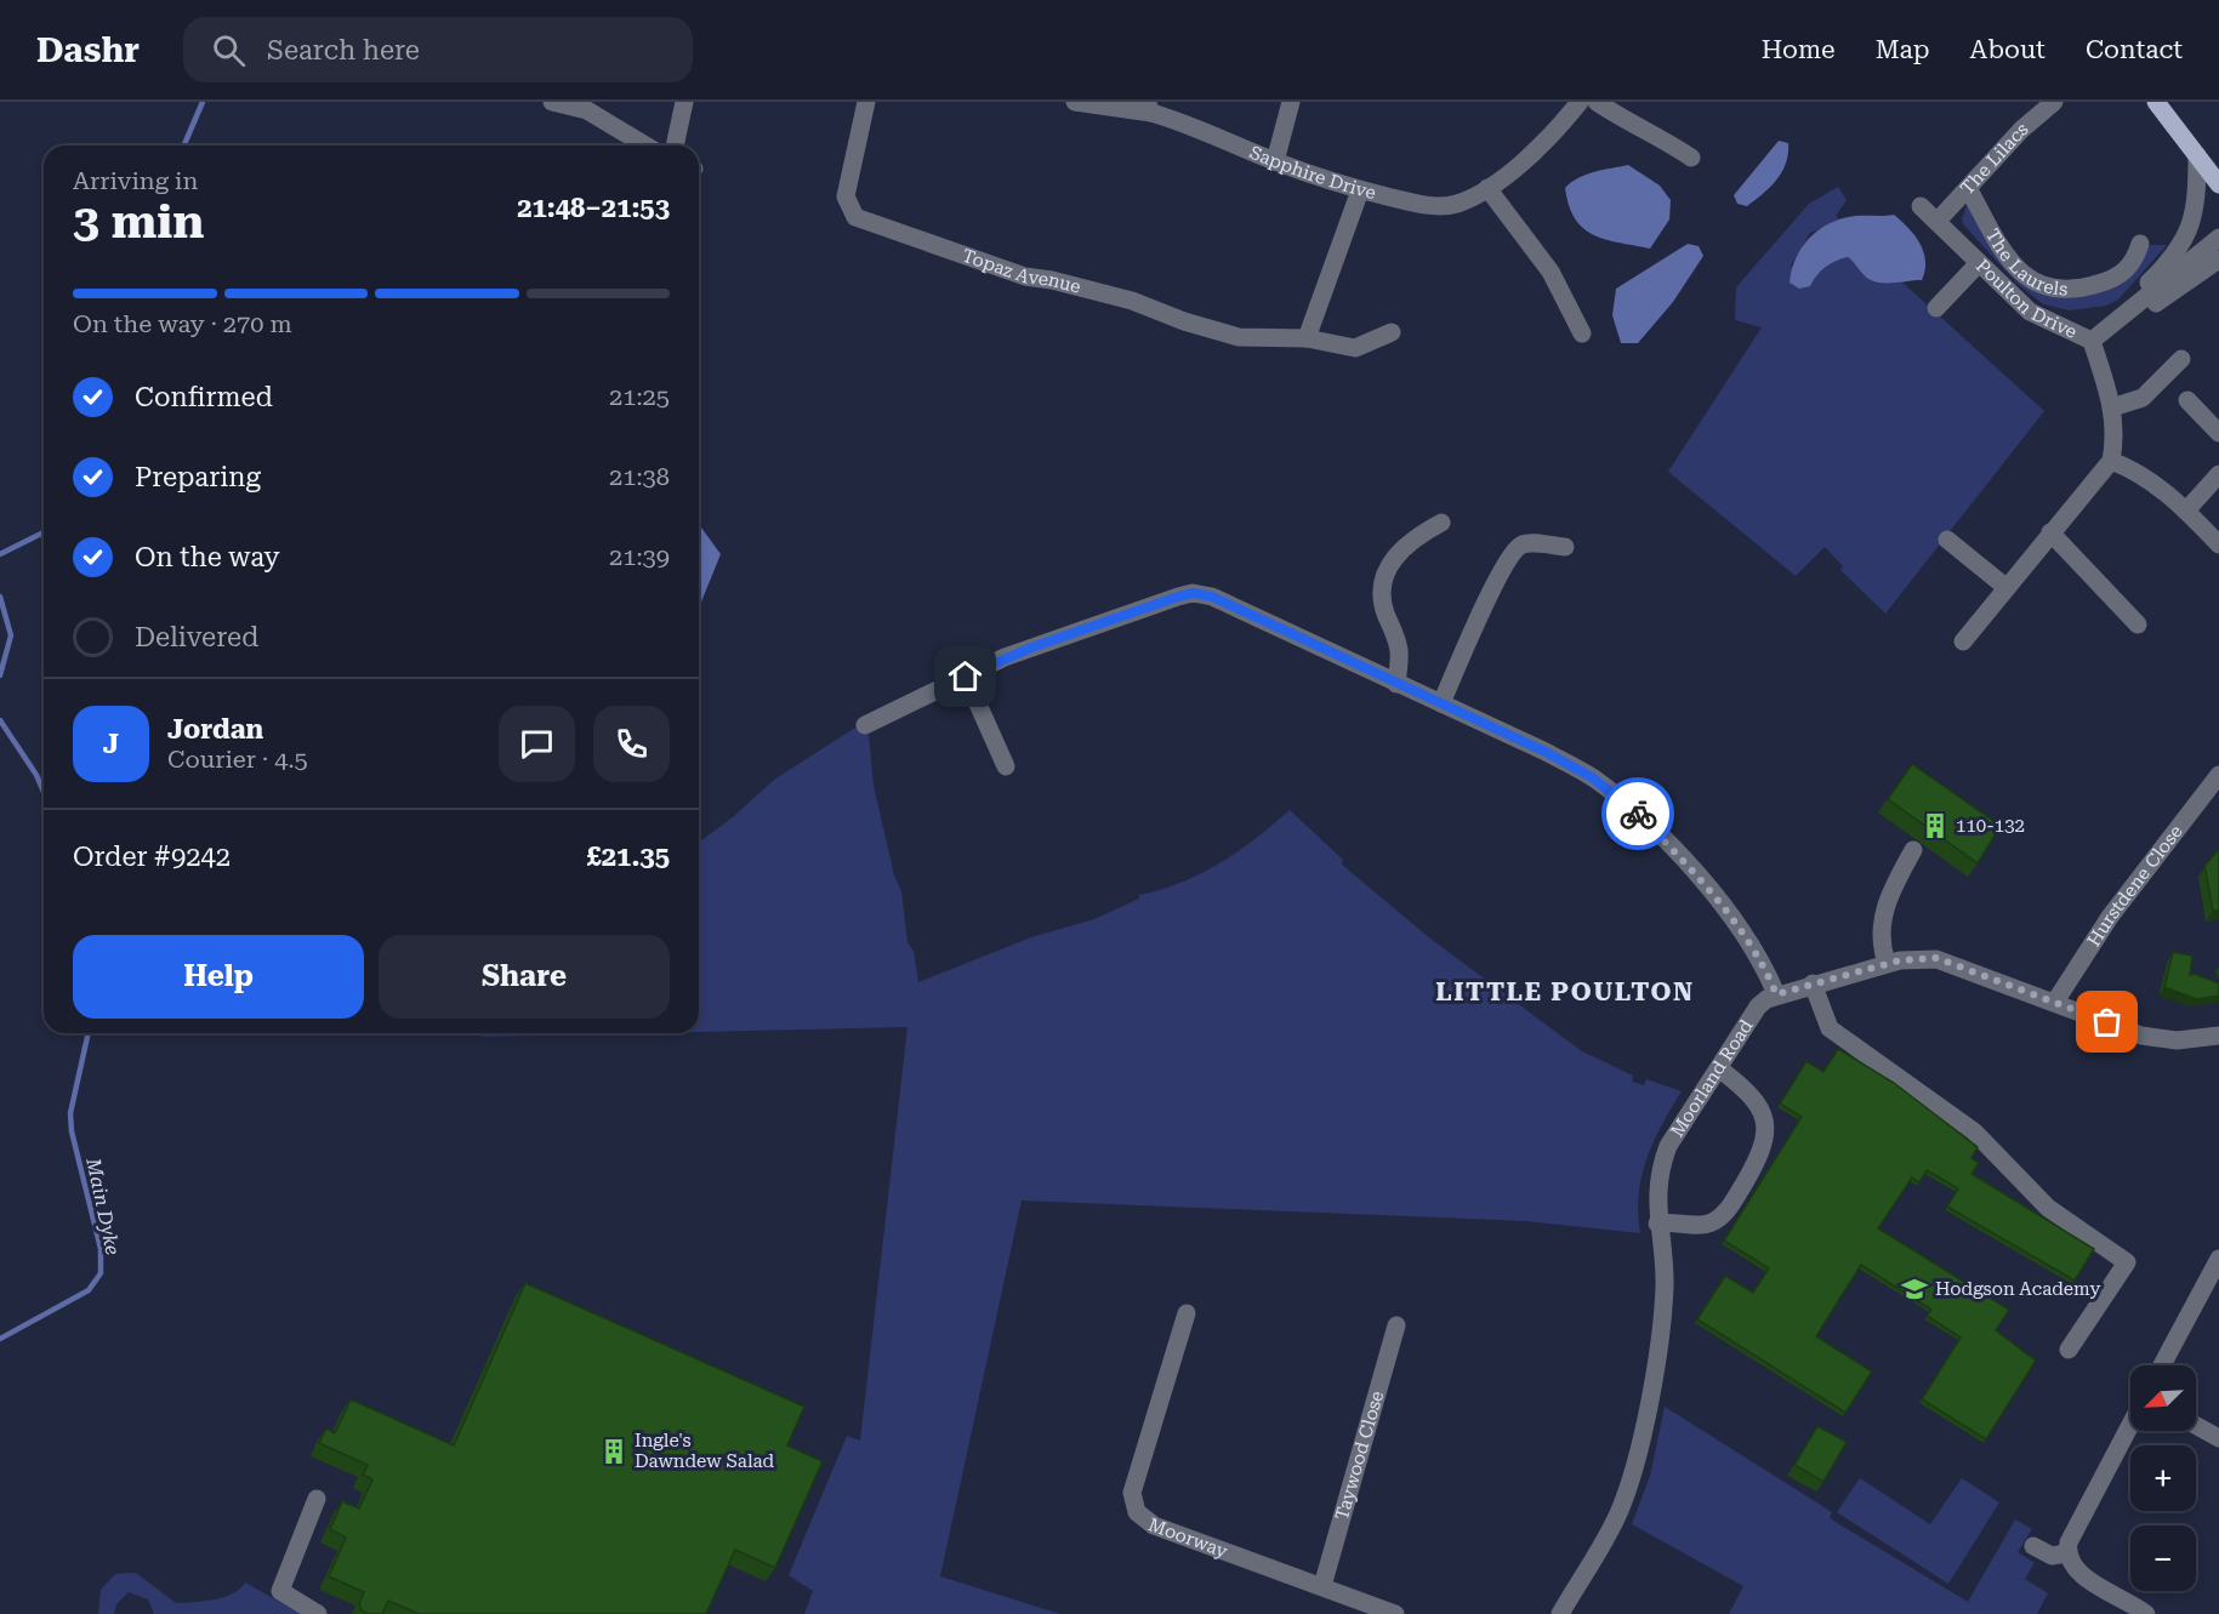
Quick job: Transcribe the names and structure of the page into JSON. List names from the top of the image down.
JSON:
{
  "streets": {
    "street": [
      "The Lilacs",
      "Sapphire Drive",
      "The Laurels",
      "Topaz Avenue",
      "Poulton Drive",
      "Hurstdene Close",
      "Moorland Road",
      "Taywood Close",
      "Moorway"
    ]
  },
  "crossings": [
    ["The Lilacs", "The Laurels"],
    ["The Lilacs", "Poulton Drive"],
    ["Hurstdene Close", "Moorland Road"],
    ["Taywood Close", "Moorway"]
  ],
  "districts": ["LITTLE POULTON"],
  "water": ["Main Dyke"],
  "places": {
    "building": ["110-132", "Ingle's Dawndew Salad"],
    "school or university": ["Hodgson Academy"]
  },
  "north": "bottom left",
  "page": {
    "header": "Dashr",
    "search": "Search here",
    "nav": [
      "Home",
      "Map",
      "About",
      "Contact"
    ],
    "heading": ["3 min", "Arriving in", "21:48–21:53"],
    "panel": [
      "Jordan",
      "Courier · 4.5",
      "Order #9242",
      "£21.35"
    ],
    "bar": "On the way · 270 m",
    "list": [
      ["Confirmed", "21:25"],
      ["Preparing", "21:38"],
      ["On the way", "21:39"],
      "Delivered"
    ],
    "round": "J",
    "buttons": ["Help", "Share"],
    "map_buttons": ["+", "−"]
  }
}
